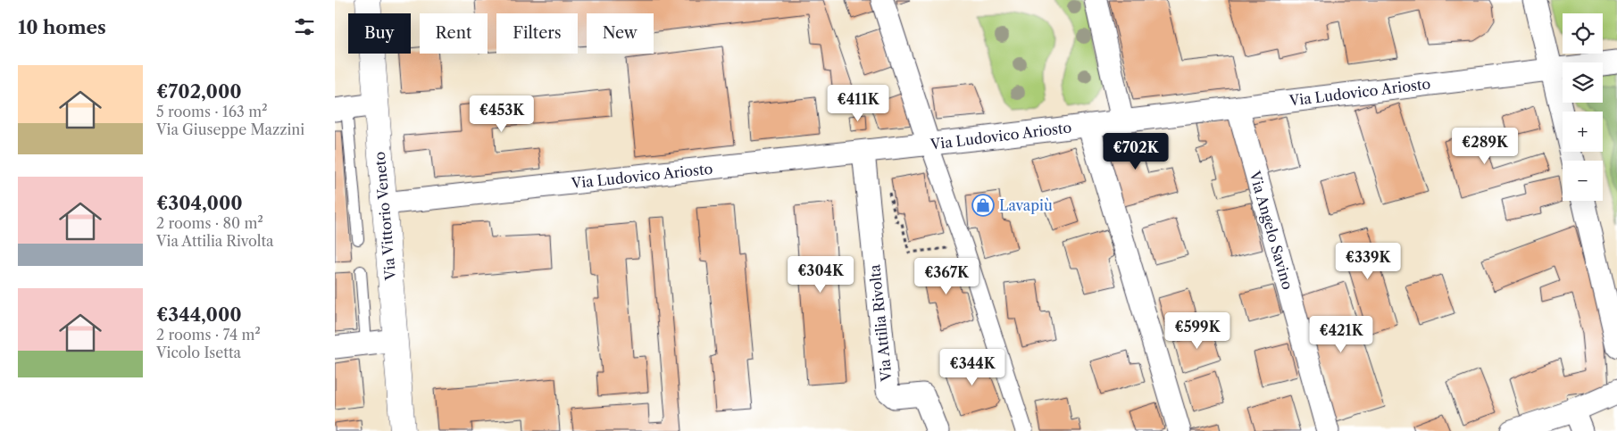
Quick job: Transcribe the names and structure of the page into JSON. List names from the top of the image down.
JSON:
{
  "streets": {
    "main road": ["Via Vittorio Veneto"],
    "street": ["Via Ludovico Ariosto", "Via Angelo Savino", "Via Attilia Rivolta"]
  },
  "crossings": [
    ["Via Ludovico Ariosto", "Via Vittorio Veneto"],
    ["Via Ludovico Ariosto", "Via Angelo Savino"],
    ["Via Ludovico Ariosto", "Via Attilia Rivolta"]
  ],
  "places": {
    "shop": ["Lavapiù"]
  },
  "page": {
    "heading": "10 homes",
    "map_buttons": ["+", "−"],
    "chip": [
      "Buy",
      "Rent",
      "Filters",
      "New"
    ],
    "list": [
      {
        "name": "€702,000",
        "note": "5 rooms · 163 m² · Via Giuseppe Mazzini"
      },
      {
        "name": "€304,000",
        "note": "2 rooms · 80 m² · Via Attilia Rivolta"
      },
      {
        "name": "€344,000",
        "note": "2 rooms · 74 m² · Vicolo Isetta"
      }
    ],
    "price": [
      "€411K",
      "€453K",
      "€289K",
      "€702K",
      "€339K",
      "€304K",
      "€367K",
      "€599K",
      "€421K",
      "€344K"
    ]
  }
}
